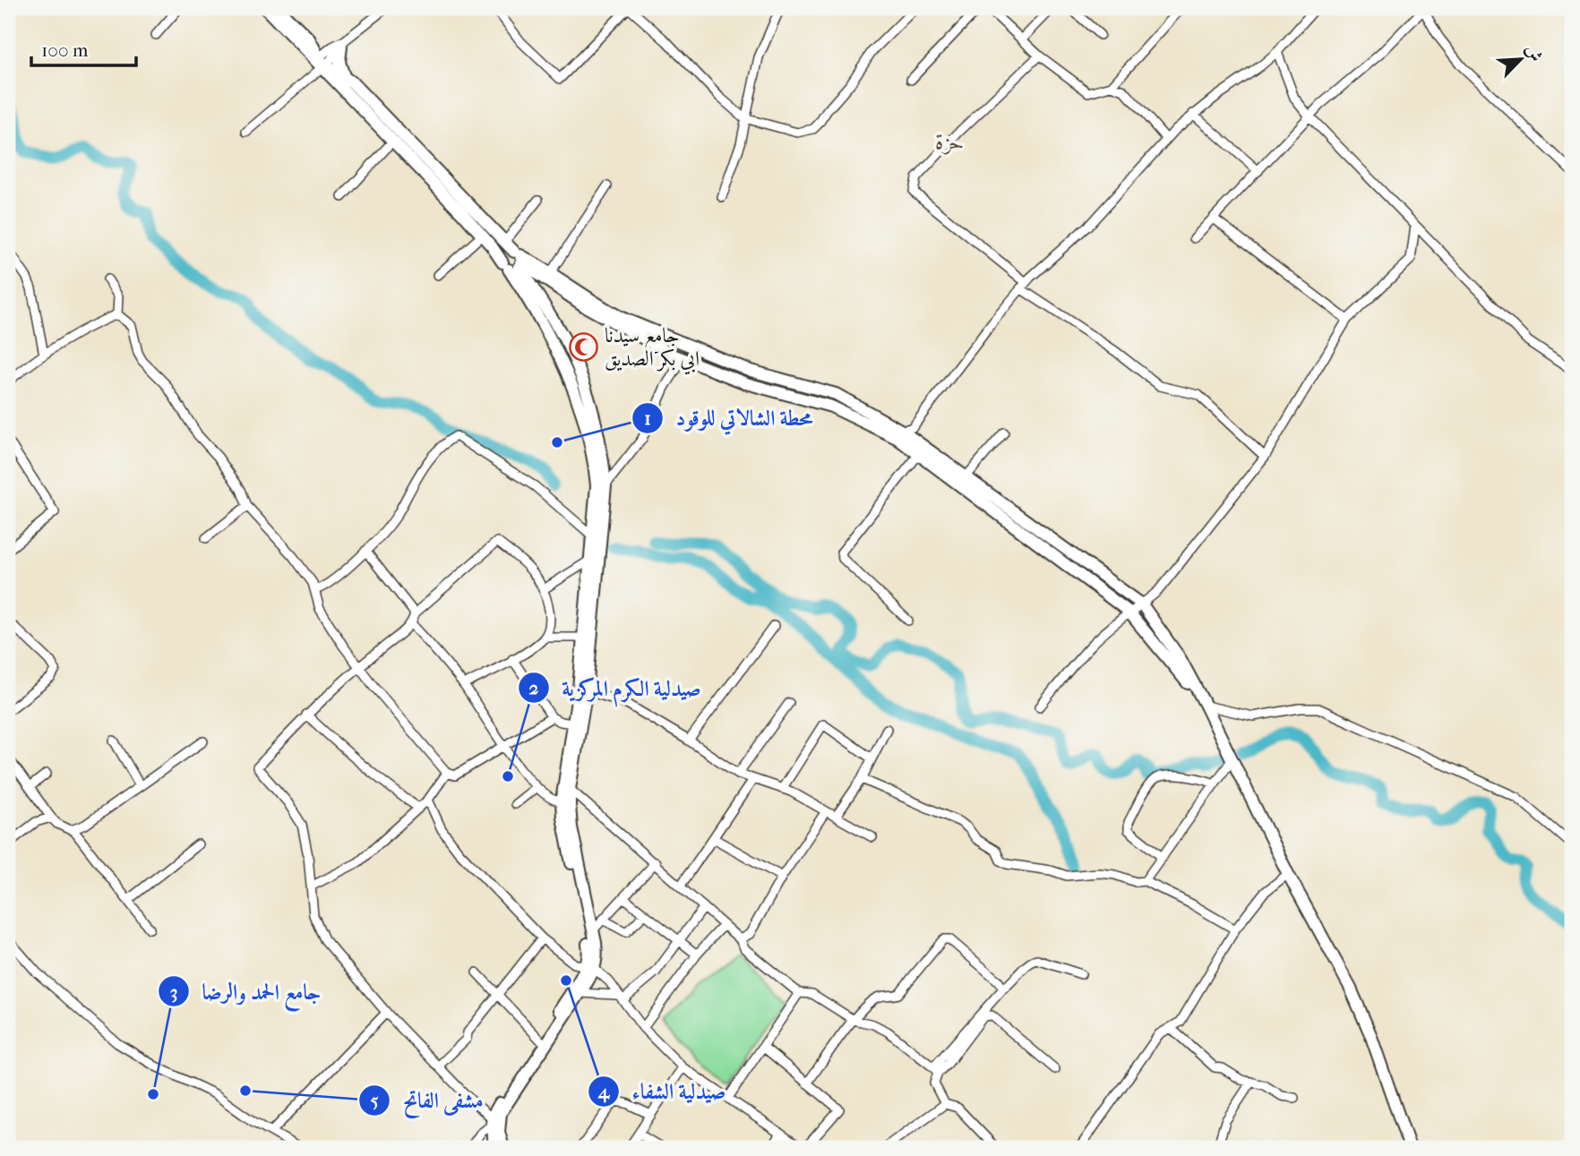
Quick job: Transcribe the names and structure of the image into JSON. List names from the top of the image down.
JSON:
{
  "districts": ["حزة"],
  "places": {
    "mosque": ["جامع سيدنا ابي بكر الصديق"],
    "other": [
      "محطة الشالاتي للوقود",
      "صيدلية الكرم المركزية",
      "صيدلية الشفاء",
      "مشفى الفاتح",
      "جامع الحمد والرضا"
    ]
  },
  "scale_bar": "100 m",
  "north": "top right"
}
